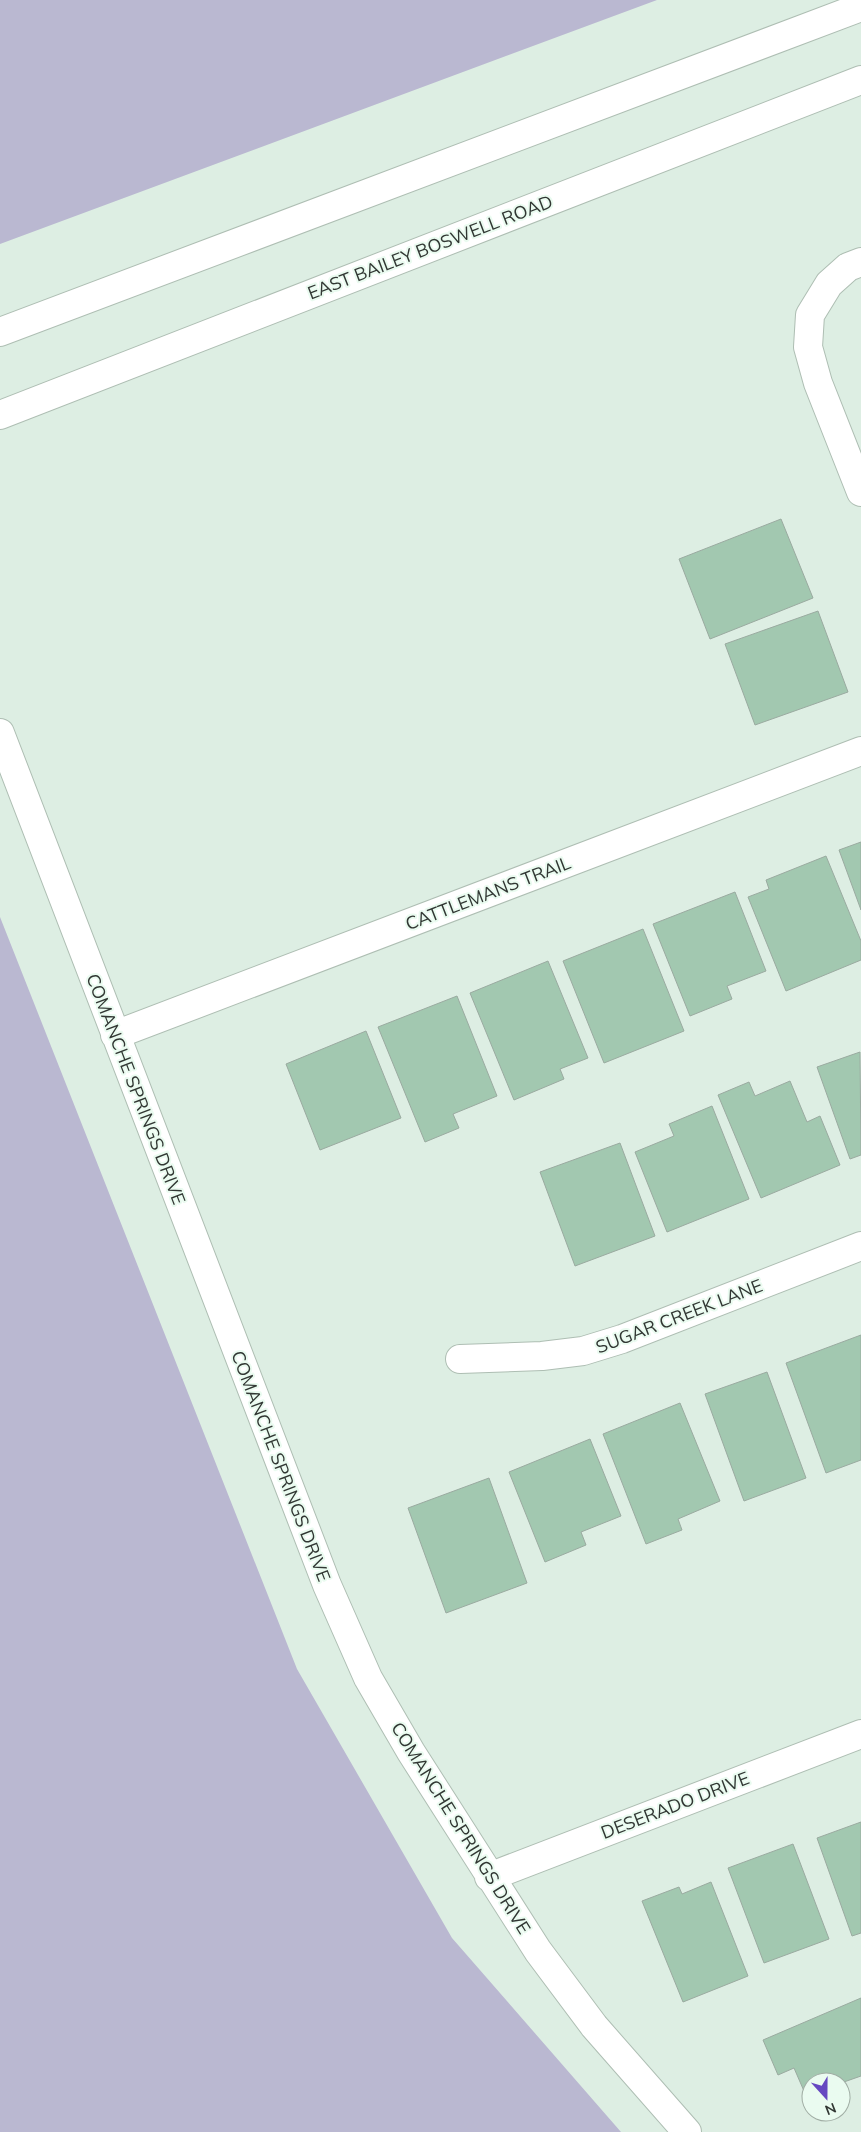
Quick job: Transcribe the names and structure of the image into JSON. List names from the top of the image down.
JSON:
{
  "streets": {
    "street": [
      "EAST BAILEY BOSWELL ROAD",
      "CATTLEMANS TRAIL",
      "COMANCHE SPRINGS DRIVE",
      "SUGAR CREEK LANE",
      "DESERADO DRIVE"
    ]
  },
  "crossings": [
    ["CATTLEMANS TRAIL", "COMANCHE SPRINGS DRIVE"],
    ["COMANCHE SPRINGS DRIVE", "DESERADO DRIVE"]
  ],
  "north": "bottom"
}
